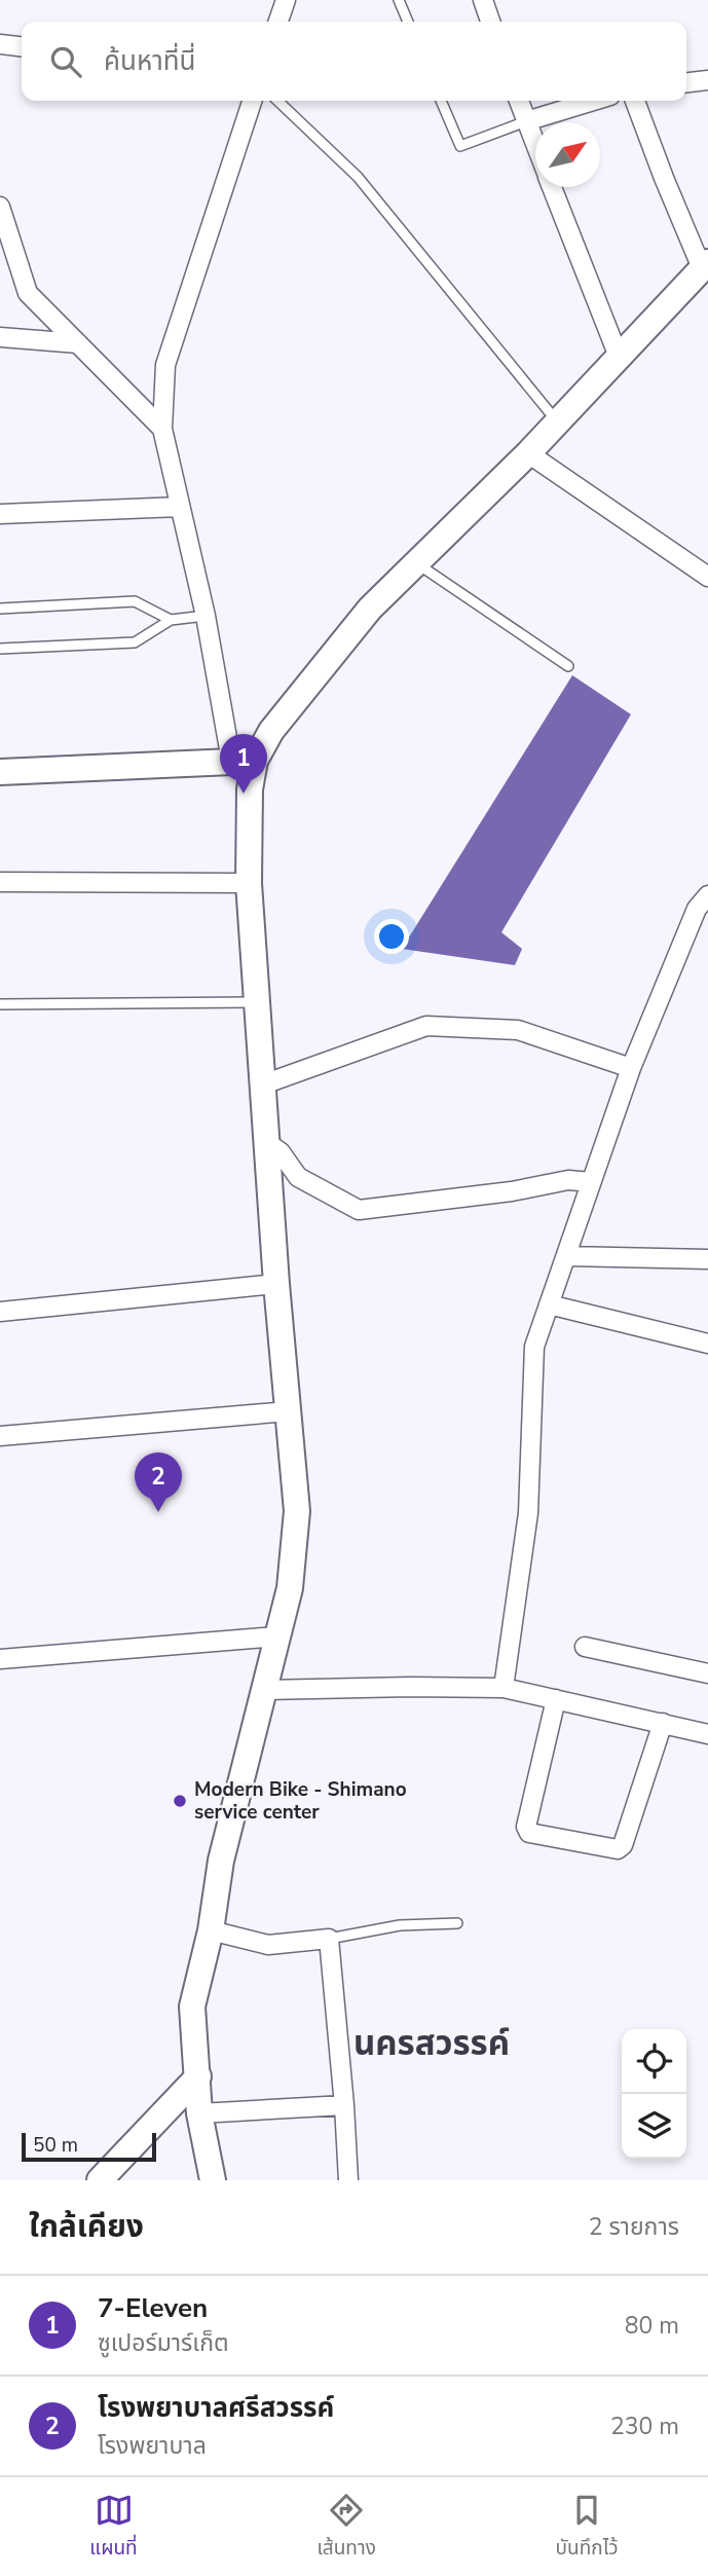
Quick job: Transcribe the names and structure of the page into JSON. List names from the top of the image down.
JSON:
{
  "districts": ["นครสวรรค์"],
  "places": ["Modern Bike - Shimano service center"],
  "scale_bar": "50 m",
  "north": "top right",
  "page": {
    "search": "ค้นหาที่นี่",
    "pins": ["1", "2"],
    "scale": "50 m",
    "heading": ["ใกล้เคียง", "2 รายการ"],
    "list": [
      {
        "mark": "1",
        "name": "7-Eleven",
        "note": "ซูเปอร์มาร์เก็ต",
        "value": "80 m"
      },
      {
        "mark": "2",
        "name": "โรงพยาบาลศรีสวรรค์",
        "note": "โรงพยาบาล",
        "value": "230 m"
      }
    ],
    "nav": ["แผนที่", "เส้นทาง", "บันทึกไว้"]
  }
}
